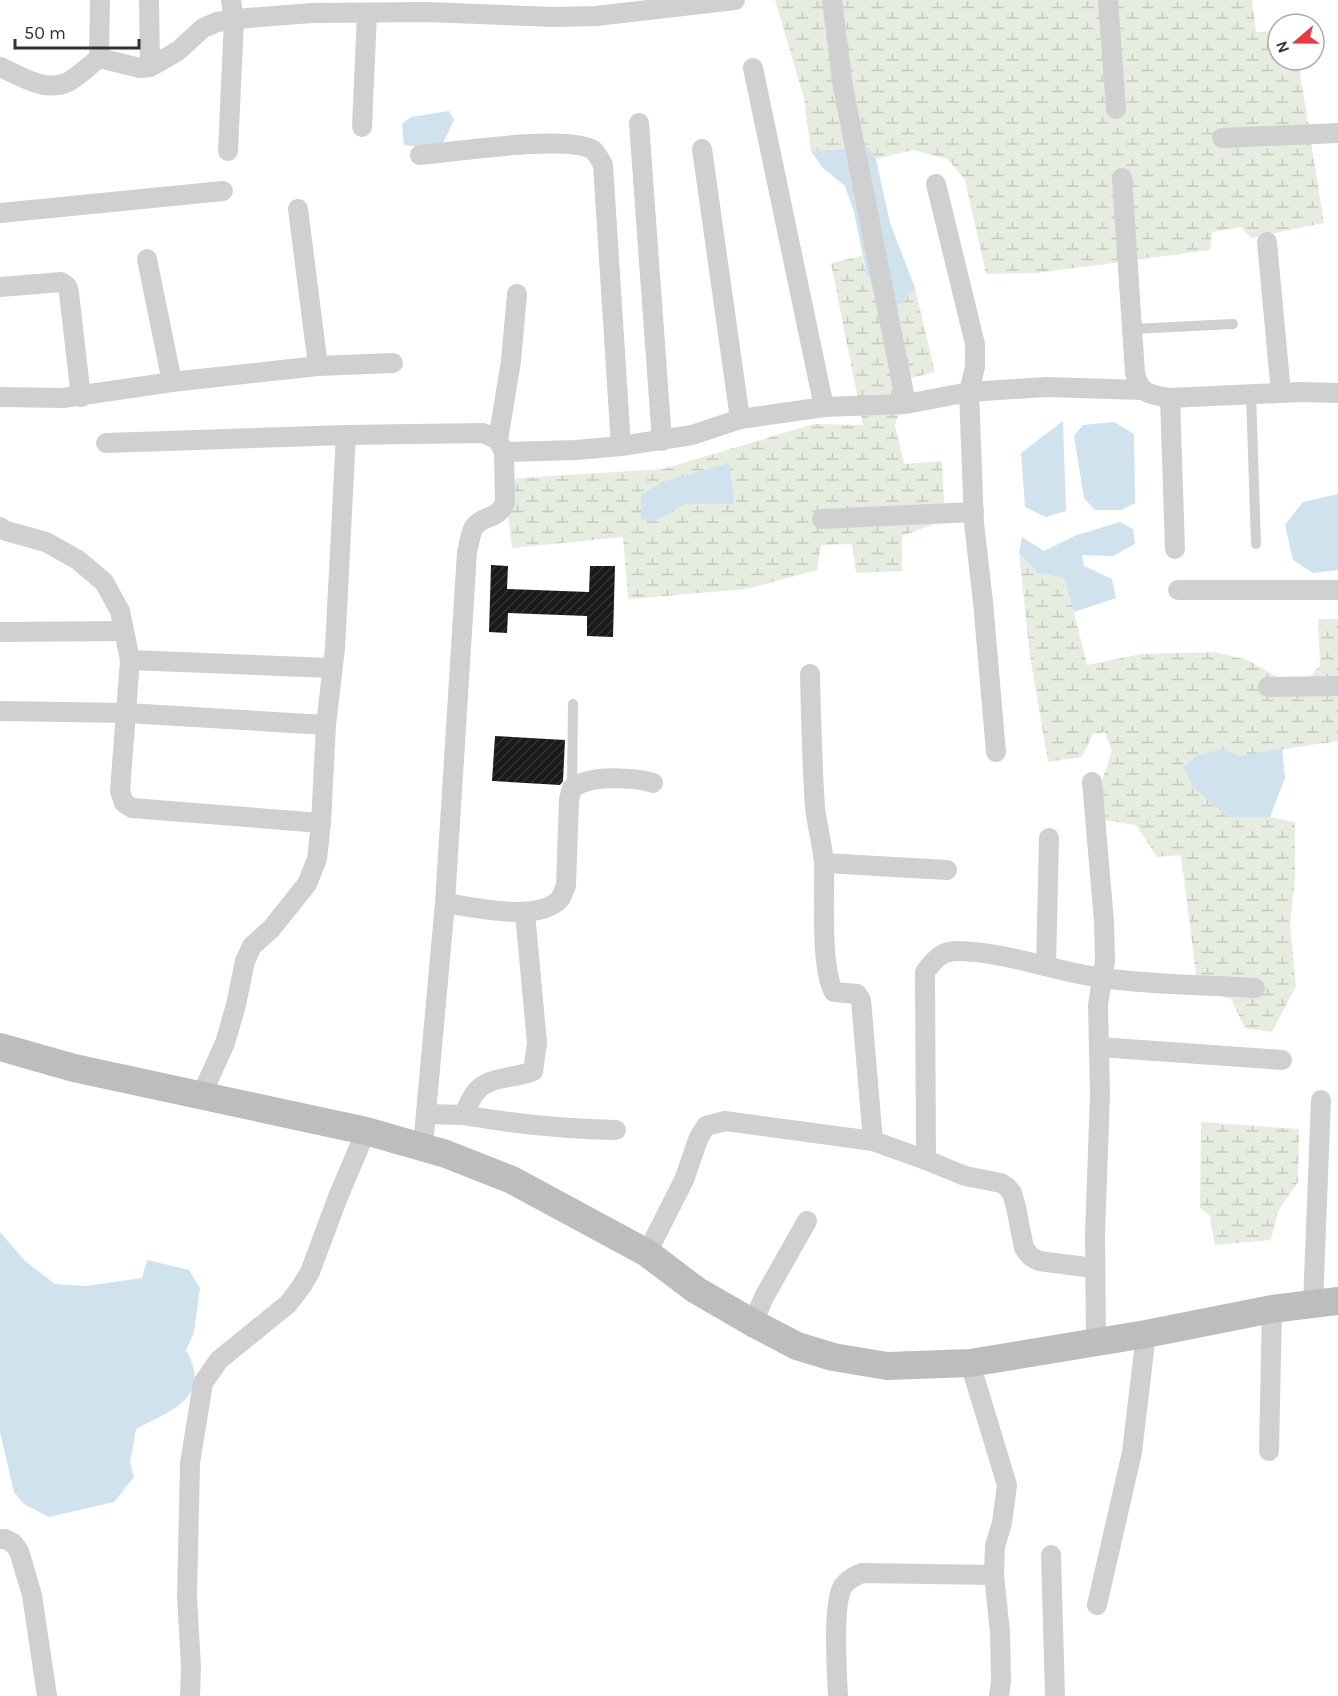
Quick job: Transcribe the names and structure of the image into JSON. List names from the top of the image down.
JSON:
{
  "scale_bar": "50 m",
  "north": "left"
}
